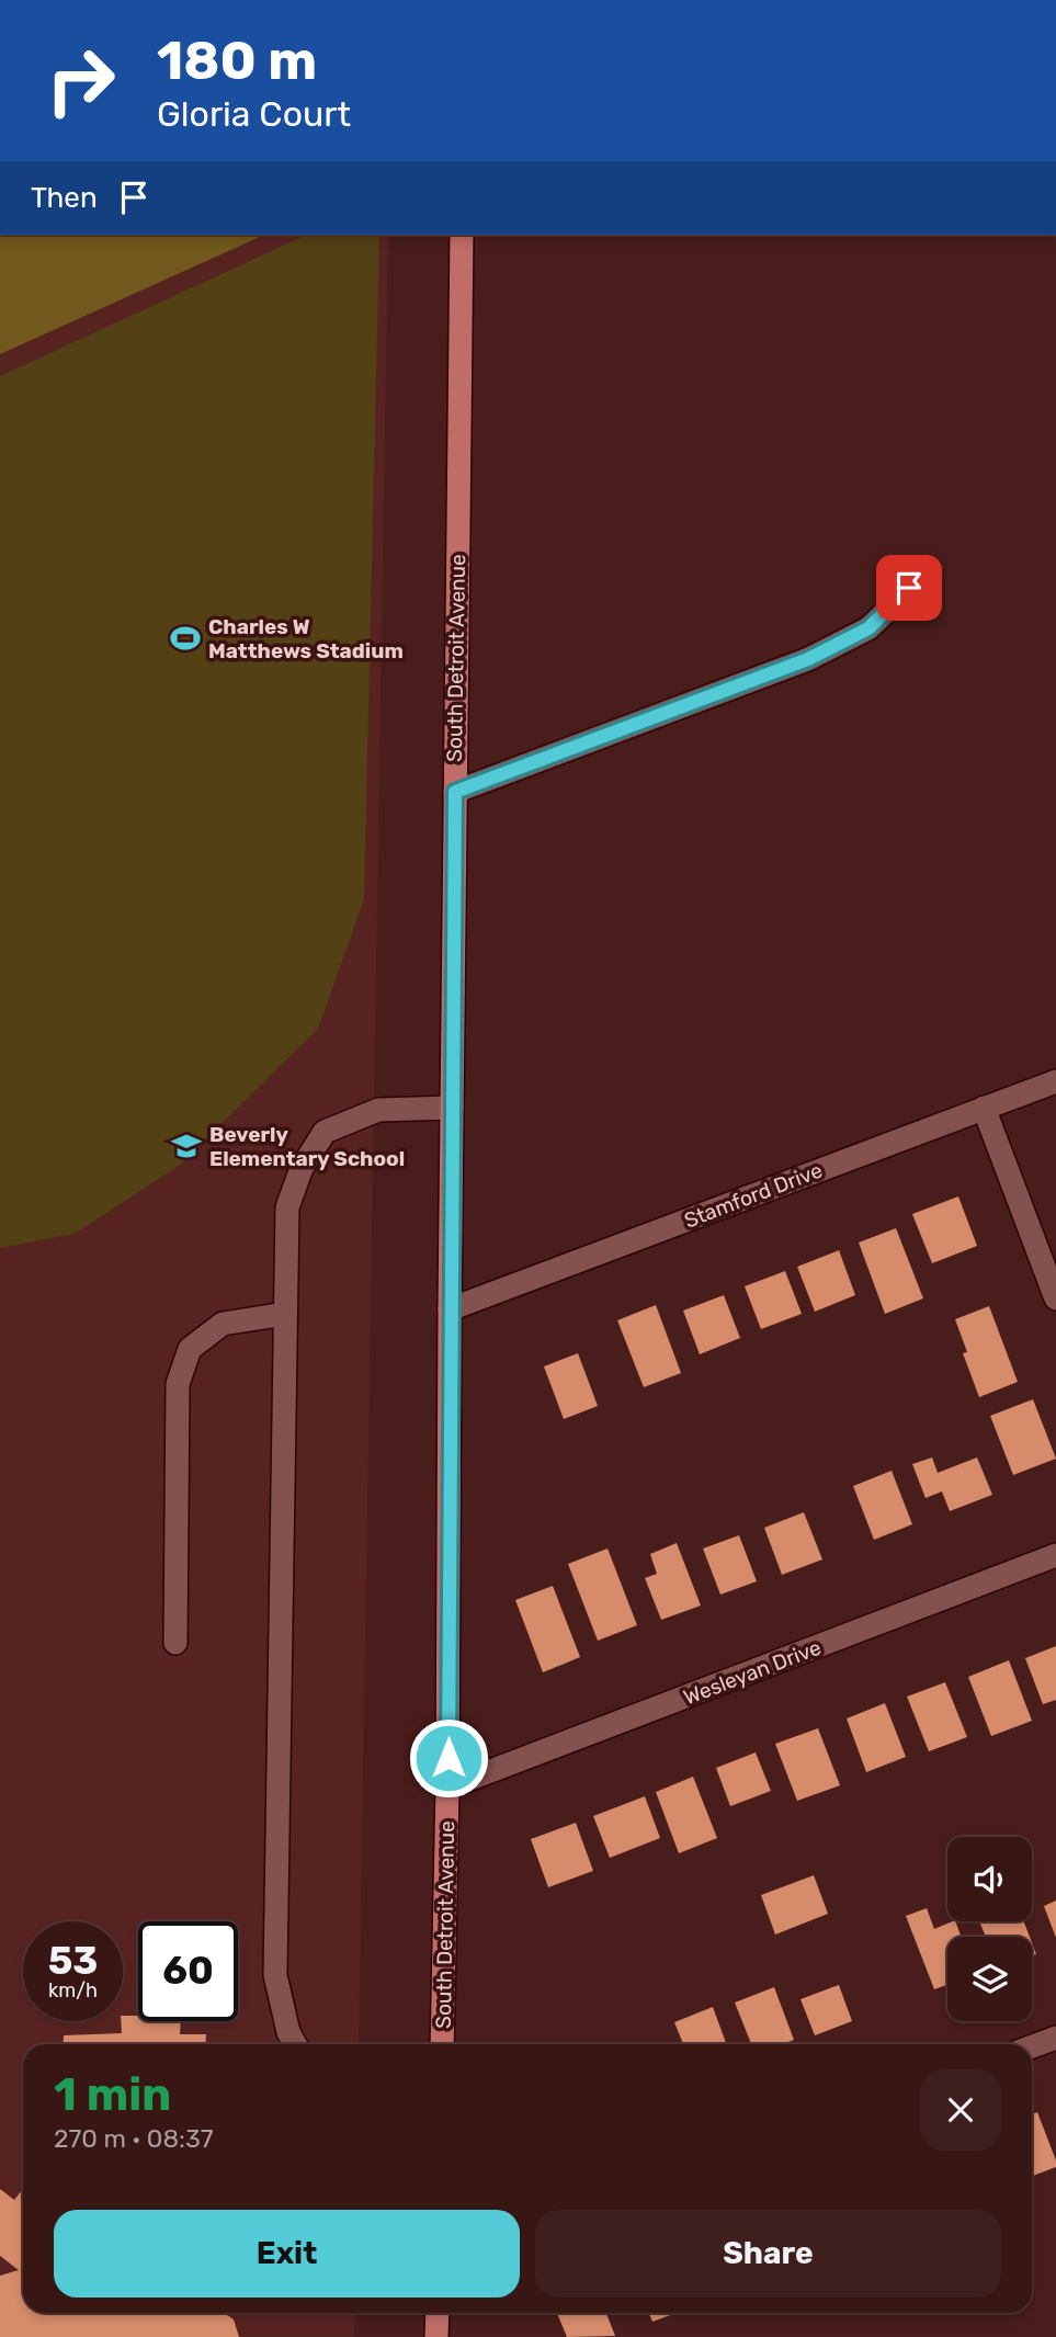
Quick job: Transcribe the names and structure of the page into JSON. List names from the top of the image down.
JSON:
{
  "streets": {
    "main road": ["South Detroit Avenue"],
    "street": ["Stamford Drive", "Wesleyan Drive"]
  },
  "crossings": [
    ["South Detroit Avenue", "Stamford Drive"],
    ["South Detroit Avenue", "Wesleyan Drive"]
  ],
  "places": {
    "sports": ["Charles W Matthews Stadium"],
    "school or university": ["Beverly Elementary School"]
  },
  "page": {
    "turn": ["180 m", "Gloria Court"],
    "then": "Then",
    "speed": "53 km/h",
    "limit": "60",
    "heading": ["1 min", "270 m · 08:37"],
    "buttons": ["Exit", "Share"]
  }
}
